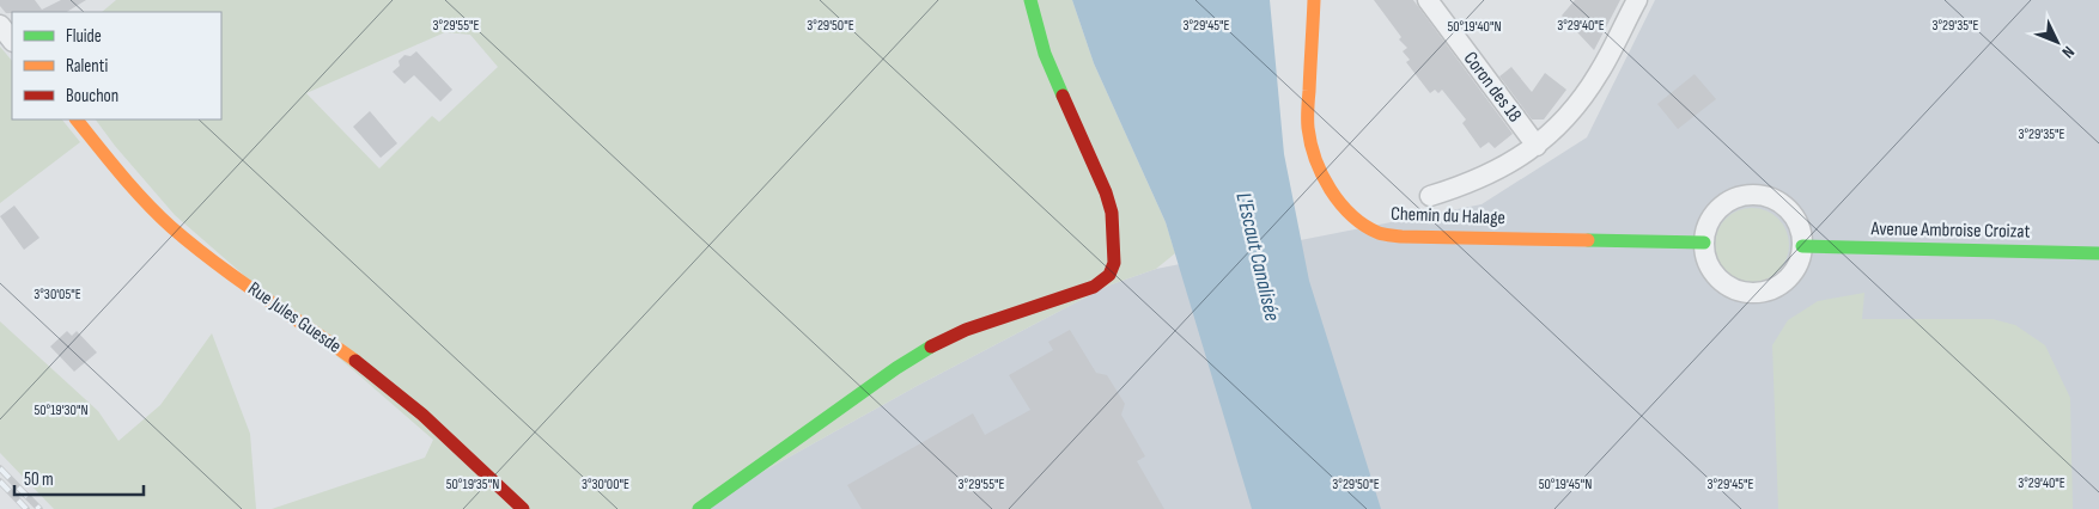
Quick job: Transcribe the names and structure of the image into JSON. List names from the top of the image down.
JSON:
{
  "streets": {
    "street": [
      "Coron des 18",
      "Chemin du Halage",
      "Avenue Ambroise Croizat",
      "Rue Jules Guesde"
    ]
  },
  "crossings": [
    ["Chemin du Halage", "Avenue Ambroise Croizat"]
  ],
  "water": ["L'Escaut Canalisée"],
  "legend": ["Fluide", "Ralenti", "Bouchon"],
  "scale_bar": "50 m",
  "north": "bottom right",
  "coordinates": [
    "3°29'55\"E",
    "3°29'50\"E",
    "3°29'45\"E",
    "3°29'40\"E",
    "3°29'35\"E",
    "50°19'40\"N",
    "3°30'05\"E",
    "50°19'30\"N",
    "50°19'35\"N",
    "50°19'45\"N",
    "3°30'00\"E"
  ]
}
